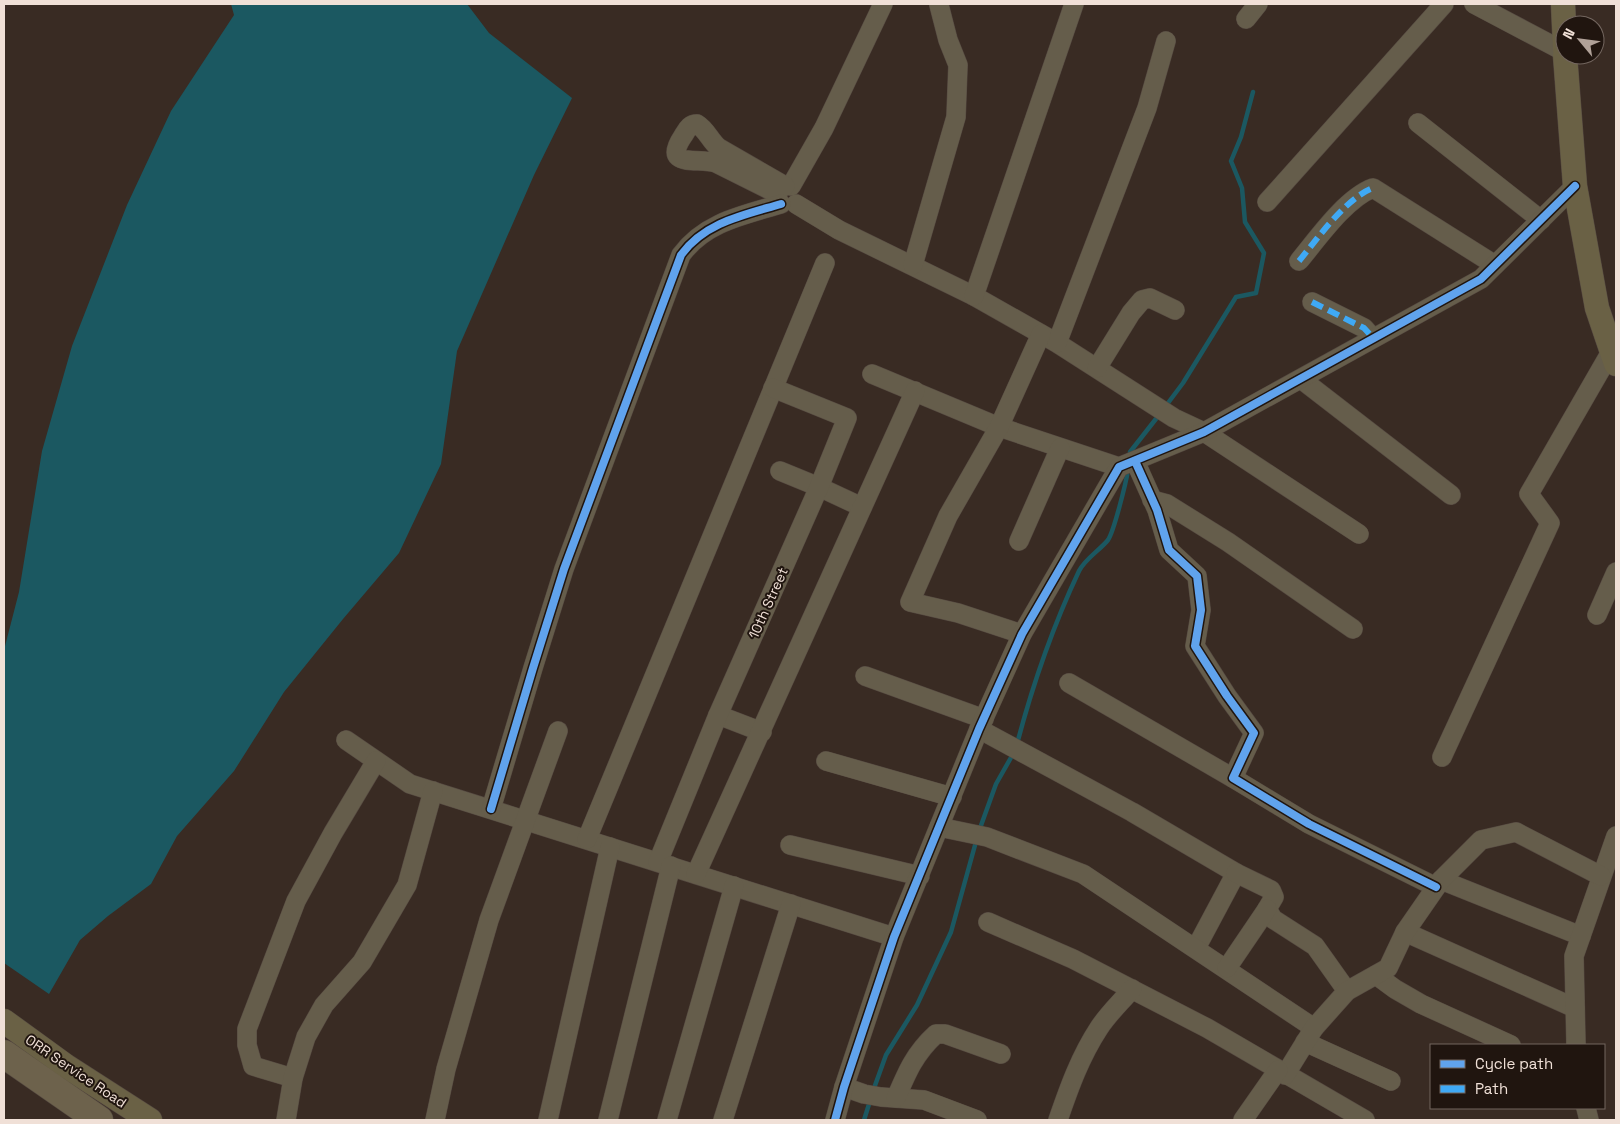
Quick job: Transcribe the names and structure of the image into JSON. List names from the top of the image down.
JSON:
{
  "streets": {
    "main road": ["ORR Service Road"],
    "street": ["10th Street"]
  },
  "legend": ["Cycle path", "Path"],
  "north": "top left"
}
